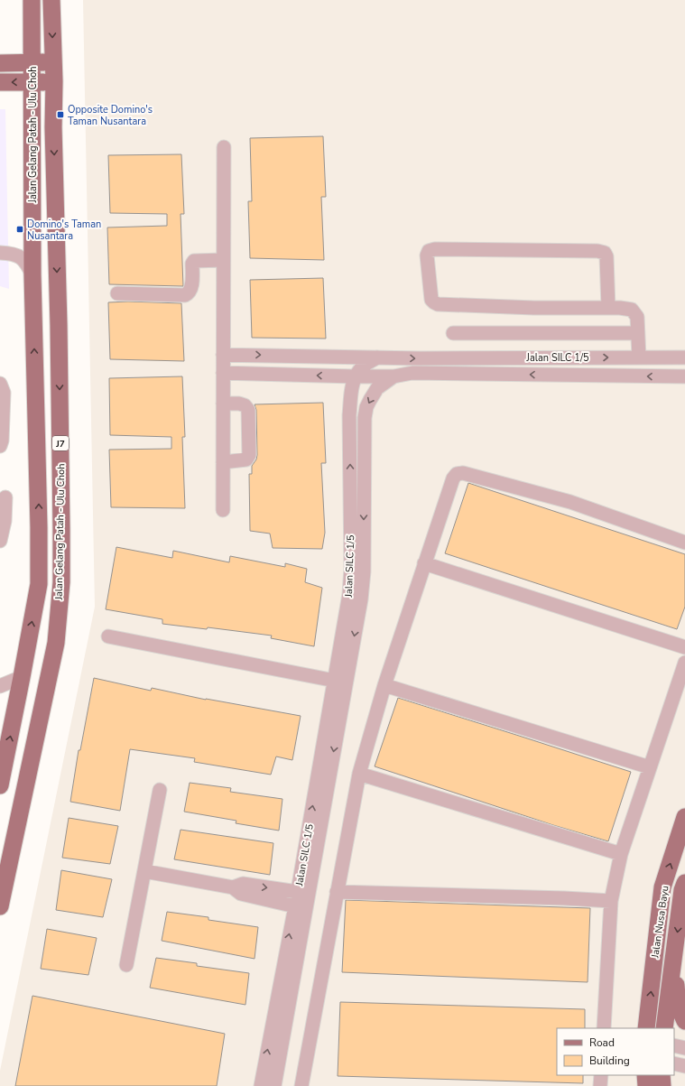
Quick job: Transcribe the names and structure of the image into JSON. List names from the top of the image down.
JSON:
{
  "streets": {
    "main road": ["Jalan Gelang Patah - Ulu Choh", "J7", "Jalan Nusa Bayu"],
    "street": ["Jalan SILC 1/5"]
  },
  "places": {
    "transit": ["Opposite Domino's Taman Nusantara", "Domino's Taman Nusantara"]
  },
  "legend": ["Road", "Building"]
}
